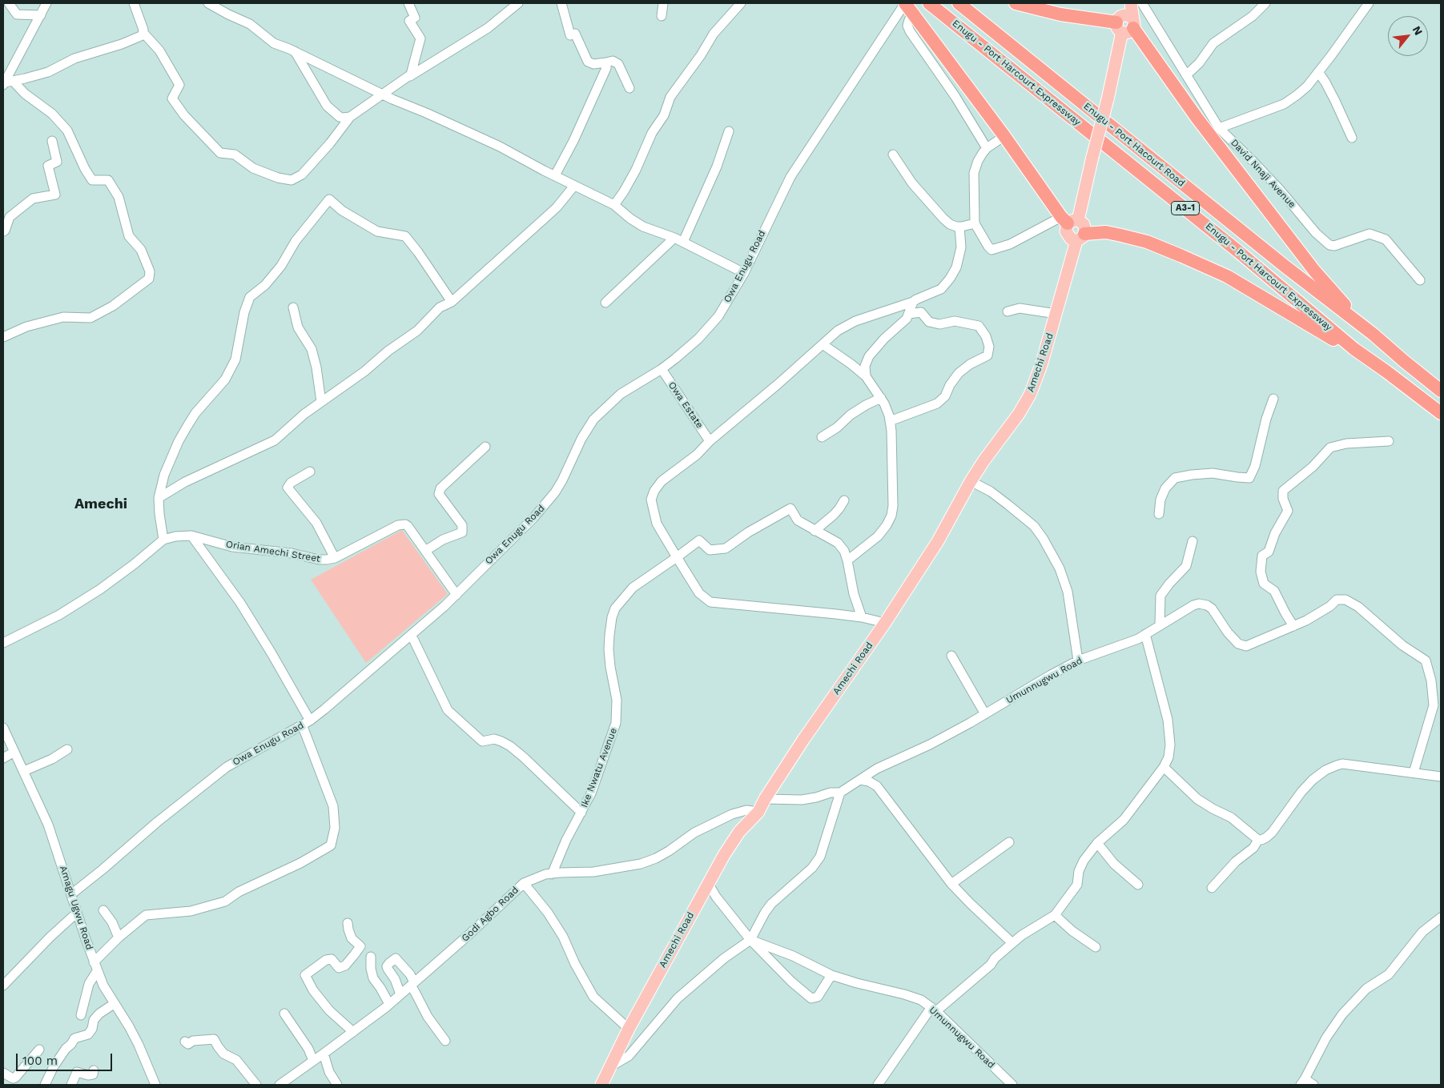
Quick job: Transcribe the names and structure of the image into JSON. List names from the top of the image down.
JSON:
{
  "streets": {
    "highway": ["Enugu - Port Harcourt Expressway", "Enugu - Port Hacourt Road", "A3-1"],
    "main road": ["Amechi Road"],
    "street": [
      "David Nnaji Avenue",
      "Owa Enugu Road",
      "Owa Estate",
      "Orian Amechi Street",
      "Umunnugwu Road",
      "Ike Nwatu Avenue",
      "Amagu Ugwu Road",
      "Godi Agbo Road"
    ]
  },
  "crossings": [
    ["Owa Enugu Road", "Owa Estate"],
    ["Owa Enugu Road", "Orian Amechi Street"],
    ["Owa Enugu Road", "Amagu Ugwu Road"],
    ["Amechi Road", "Umunnugwu Road"],
    ["Amechi Road", "Godi Agbo Road"],
    ["Ike Nwatu Avenue", "Godi Agbo Road"]
  ],
  "districts": ["Amechi"],
  "scale_bar": "100 m",
  "north": "top right"
}
